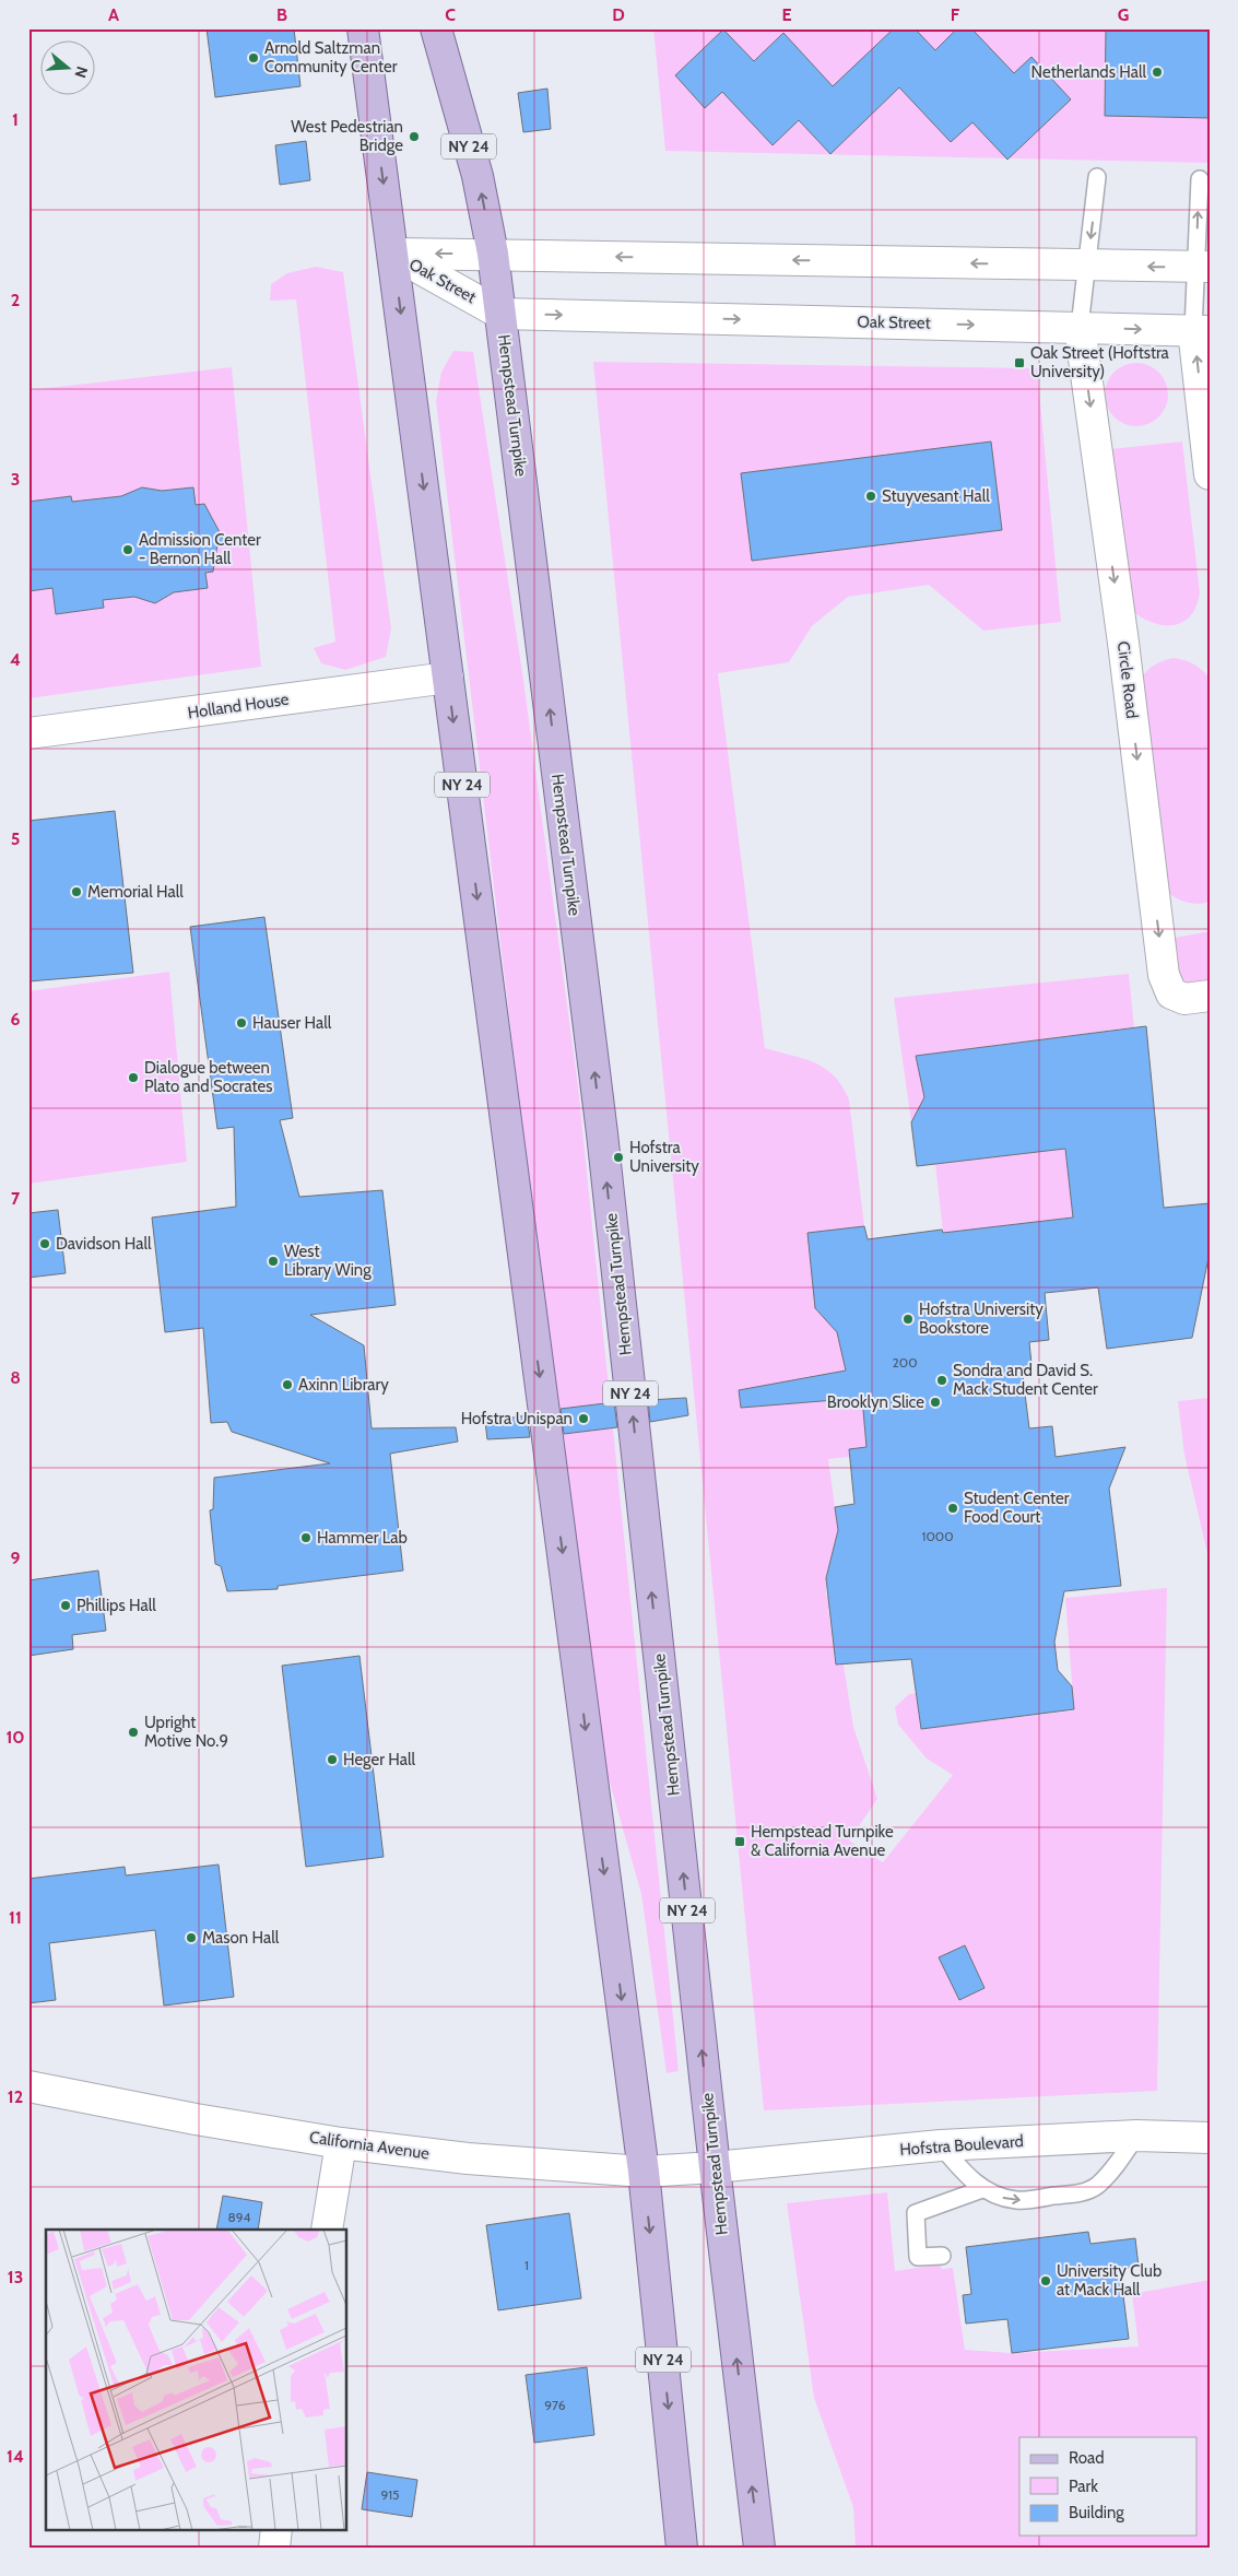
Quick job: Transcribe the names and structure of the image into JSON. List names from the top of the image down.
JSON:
{
  "streets": {
    "main road": ["NY 24", "Hempstead Turnpike"],
    "street": [
      "Oak Street",
      "Circle Road",
      "Holland House",
      "California Avenue",
      "Hofstra Boulevard"
    ]
  },
  "crossings": [
    ["NY 24", "Oak Street"],
    ["NY 24", "Holland House"],
    ["NY 24", "California Avenue"],
    ["Oak Street", "Hempstead Turnpike"],
    ["Oak Street", "Circle Road"],
    ["Hempstead Turnpike", "California Avenue"],
    ["Hempstead Turnpike", "Hofstra Boulevard"],
    ["California Avenue", "Hofstra Boulevard"]
  ],
  "one_way": ["Circle Road"],
  "places": {
    "other": [
      "Arnold Saltzman Community Center",
      "Netherlands Hall",
      "West Pedestrian Bridge",
      "Stuyvesant Hall",
      "Admission Center - Bernon Hall",
      "Memorial Hall",
      "Hauser Hall",
      "Dialogue between Plato and Socrates",
      "Hofstra University",
      "Davidson Hall",
      "West Library Wing",
      "Hofstra University Bookstore",
      "Sondra and David S. Mack Student Center",
      "Axinn Library",
      "Brooklyn Slice",
      "Hofstra Unispan",
      "Student Center Food Court",
      "Hammer Lab",
      "Phillips Hall",
      "Upright Motive No.9",
      "Heger Hall",
      "Mason Hall",
      "University Club at Mack Hall"
    ],
    "transit": ["Oak Street (Hoftstra University)", "Hempstead Turnpike & California Avenue"]
  },
  "house_numbers": [
    "200",
    "1000",
    "894",
    "1",
    "976",
    "915"
  ],
  "legend": ["Road", "Park", "Building"],
  "north": "right",
  "grid": {
    "columns": [
      "A",
      "B",
      "C",
      "D",
      "E",
      "F",
      "G"
    ],
    "rows": [
      "1",
      "2",
      "3",
      "4",
      "5",
      "6",
      "7",
      "8",
      "9",
      "10",
      "11",
      "12",
      "13",
      "14"
    ]
  }
}
